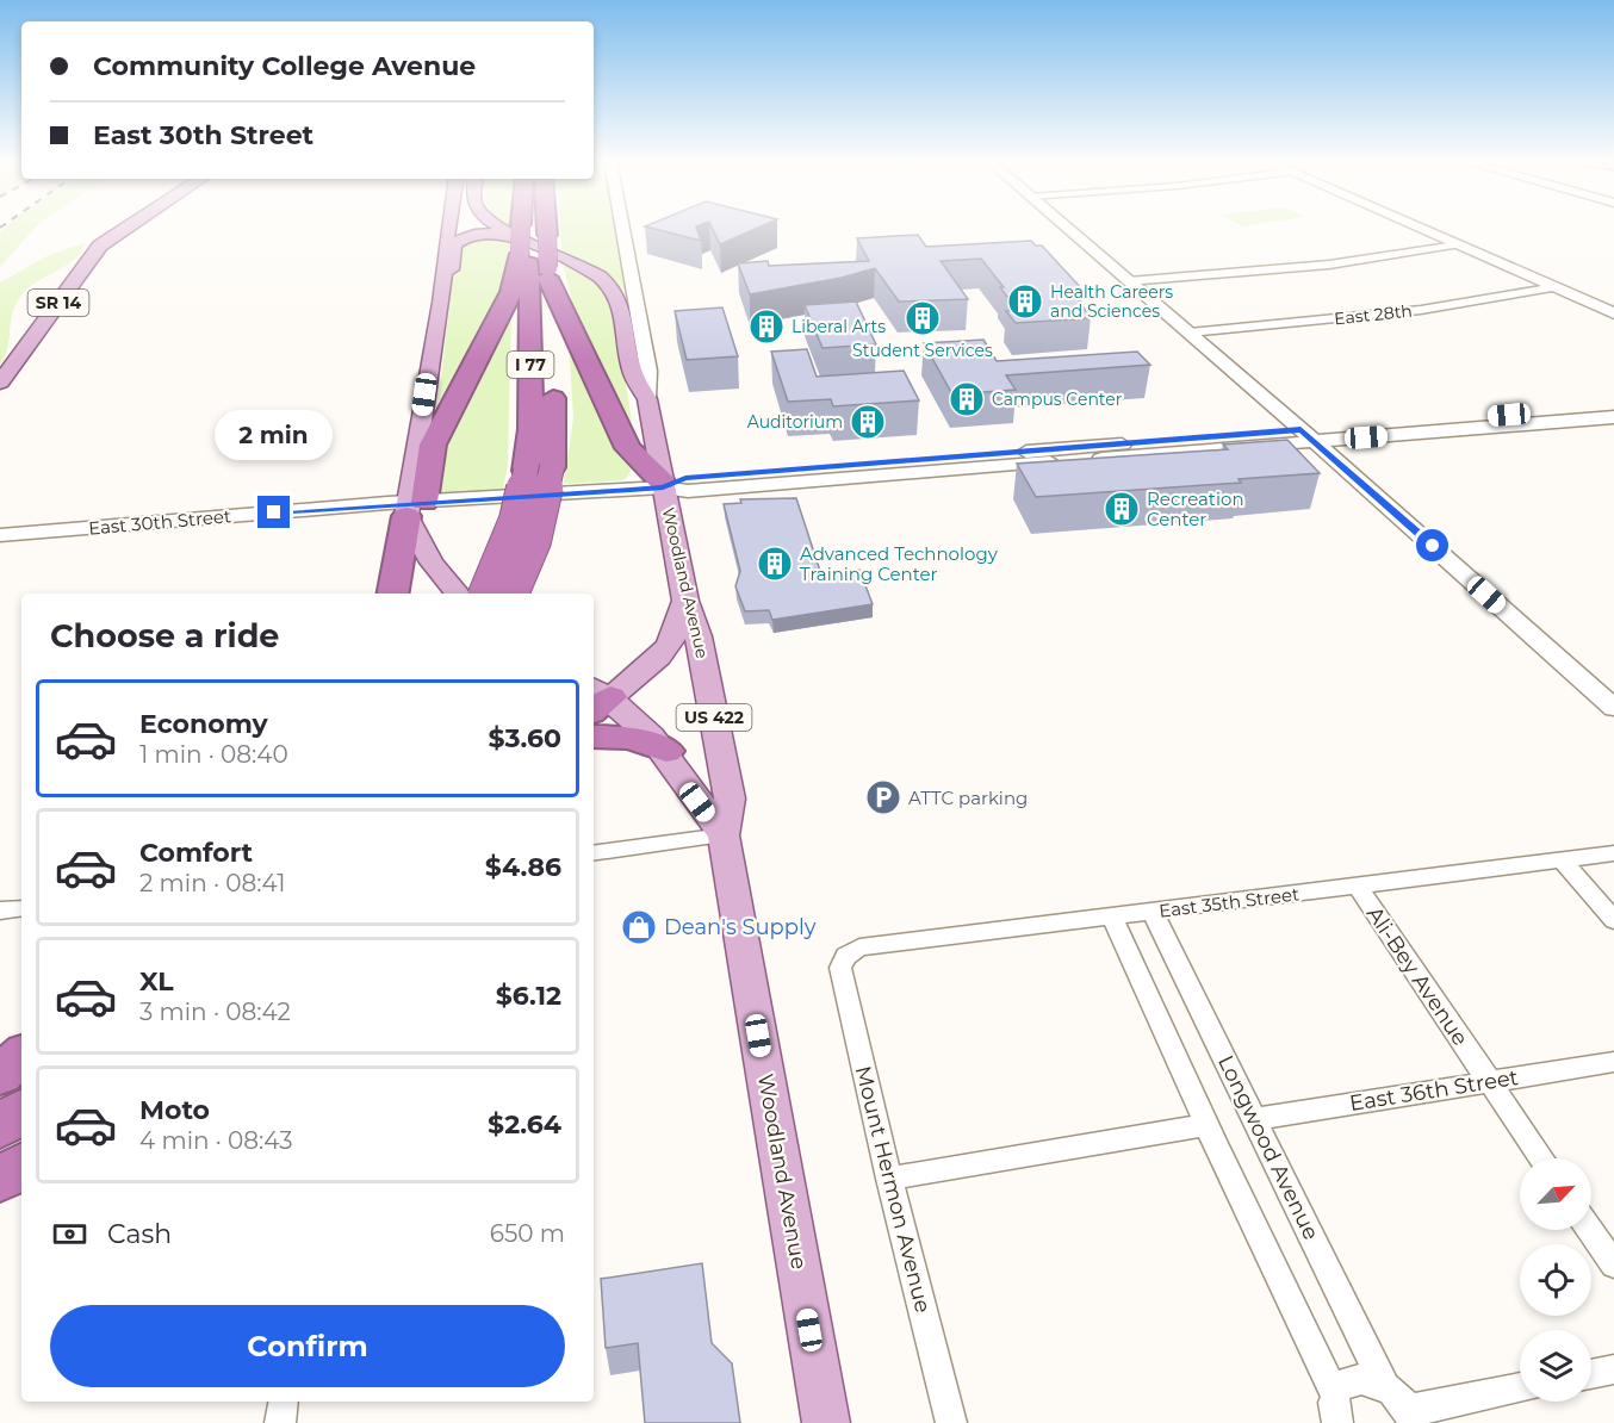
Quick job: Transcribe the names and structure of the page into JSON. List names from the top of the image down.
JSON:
{
  "streets": {
    "highway": ["I 77"],
    "main road": ["SR 14", "Woodland Avenue", "US 422"],
    "street": [
      "East 28th",
      "East 30th Street",
      "East 35th Street",
      "Ali-Bey Avenue",
      "East 36th Street",
      "Longwood Avenue",
      "Mount Hermon Avenue"
    ]
  },
  "crossings": [
    ["I 77", "US 422"],
    ["East 30th Street", "Woodland Avenue"],
    ["Woodland Avenue", "US 422"],
    ["East 35th Street", "Ali-Bey Avenue"],
    ["East 35th Street", "Longwood Avenue"],
    ["East 35th Street", "Mount Hermon Avenue"],
    ["Ali-Bey Avenue", "East 36th Street"],
    ["East 36th Street", "Longwood Avenue"]
  ],
  "places": {
    "building": [
      "Health Careers and Sciences",
      "Student Services",
      "Liberal Arts",
      "Campus Center",
      "Auditorium",
      "Recreation Center",
      "Advanced Technology Training Center"
    ],
    "parking": ["ATTC parking"],
    "shop": ["Dean's Supply"]
  },
  "north": "top right",
  "page": {
    "banner": ["Community College Avenue", "East 30th Street"],
    "bubble": "2 min",
    "heading": "Choose a ride",
    "list": [
      {
        "name": "Economy",
        "note": "1 min · 08:40",
        "value": "$3.60"
      },
      {
        "name": "Comfort",
        "note": "2 min · 08:41",
        "value": "$4.86"
      },
      {
        "name": "XL",
        "note": "3 min · 08:42",
        "value": "$6.12"
      },
      {
        "name": "Moto",
        "note": "4 min · 08:43",
        "value": "$2.64"
      }
    ],
    "pay": ["Cash", "650 m"],
    "buttons": "Confirm"
  }
}
